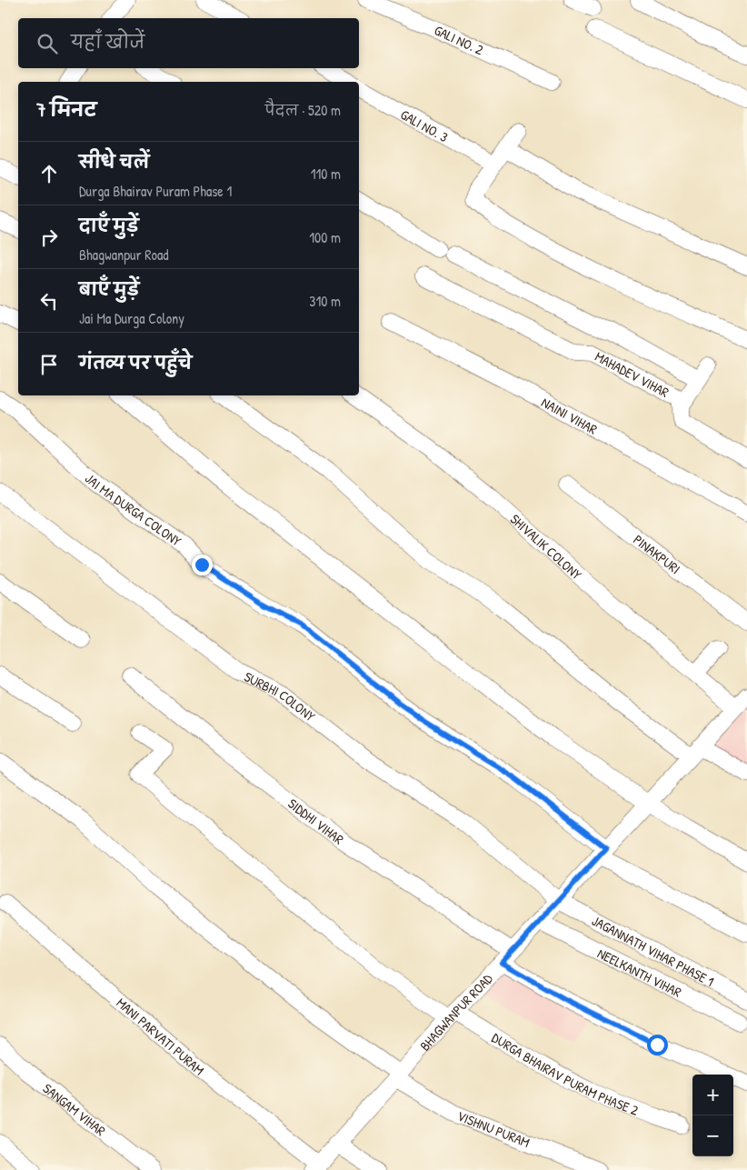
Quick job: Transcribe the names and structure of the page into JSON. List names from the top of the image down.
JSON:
{
  "streets": {
    "street": [
      "GALI NO. 2",
      "GALI NO. 3",
      "MAHADEV VIHAR",
      "NAINI VIHAR",
      "JAI MA DURGA COLONY",
      "SHIVALIK COLONY",
      "PINAKPURI",
      "SURBHI COLONY",
      "SIDDHI VIHAR",
      "JAGANNATH VIHAR PHASE 1",
      "NEELKANTH VIHAR",
      "BHAGWANPUR ROAD",
      "MANI PARVATI PURAM",
      "DURGA BHAIRAV PURAM PHASE 2",
      "SANGAM VIHAR",
      "VISHNU PURAM"
    ]
  },
  "crossings": [
    ["JAI MA DURGA COLONY", "BHAGWANPUR ROAD"],
    ["SHIVALIK COLONY", "BHAGWANPUR ROAD"],
    ["SURBHI COLONY", "JAGANNATH VIHAR PHASE 1"],
    ["SURBHI COLONY", "BHAGWANPUR ROAD"],
    ["SIDDHI VIHAR", "BHAGWANPUR ROAD"],
    ["JAGANNATH VIHAR PHASE 1", "BHAGWANPUR ROAD"],
    ["NEELKANTH VIHAR", "BHAGWANPUR ROAD"],
    ["BHAGWANPUR ROAD", "MANI PARVATI PURAM"],
    ["BHAGWANPUR ROAD", "DURGA BHAIRAV PURAM PHASE 2"],
    ["BHAGWANPUR ROAD", "VISHNU PURAM"]
  ],
  "page": {
    "search": "यहाँ खोजें",
    "heading": ["7 मिनट", "पैदल · 520 m"],
    "list": [
      ["सीधे चलें", "Durga Bhairav Puram Phase 1", "110 m"],
      ["दाएँ मुड़ें", "Bhagwanpur Road", "100 m"],
      ["बाएँ मुड़ें", "Jai Ma Durga Colony", "310 m"],
      "गंतव्य पर पहुँचे"
    ],
    "map_buttons": ["+", "−"]
  }
}
